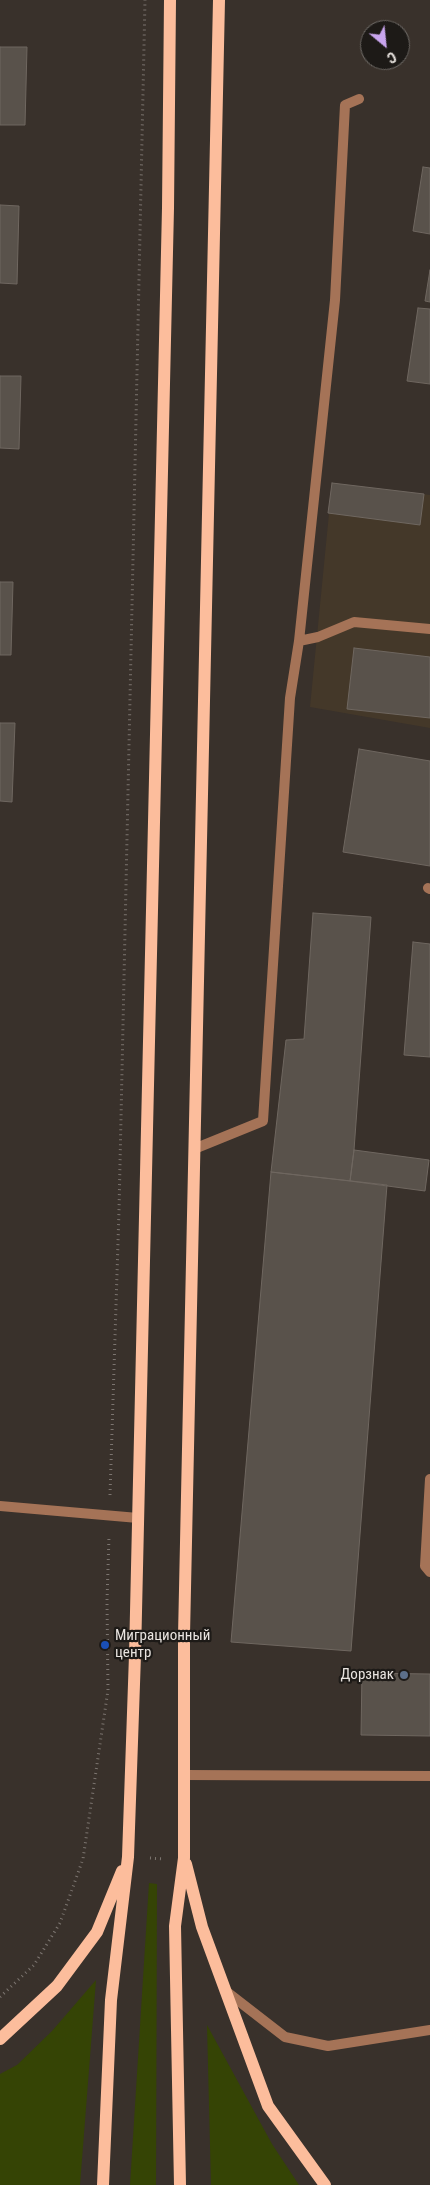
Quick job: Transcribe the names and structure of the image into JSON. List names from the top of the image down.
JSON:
{
  "places": ["Миграционный центр", "Дорзнак"],
  "north": "bottom right"
}
